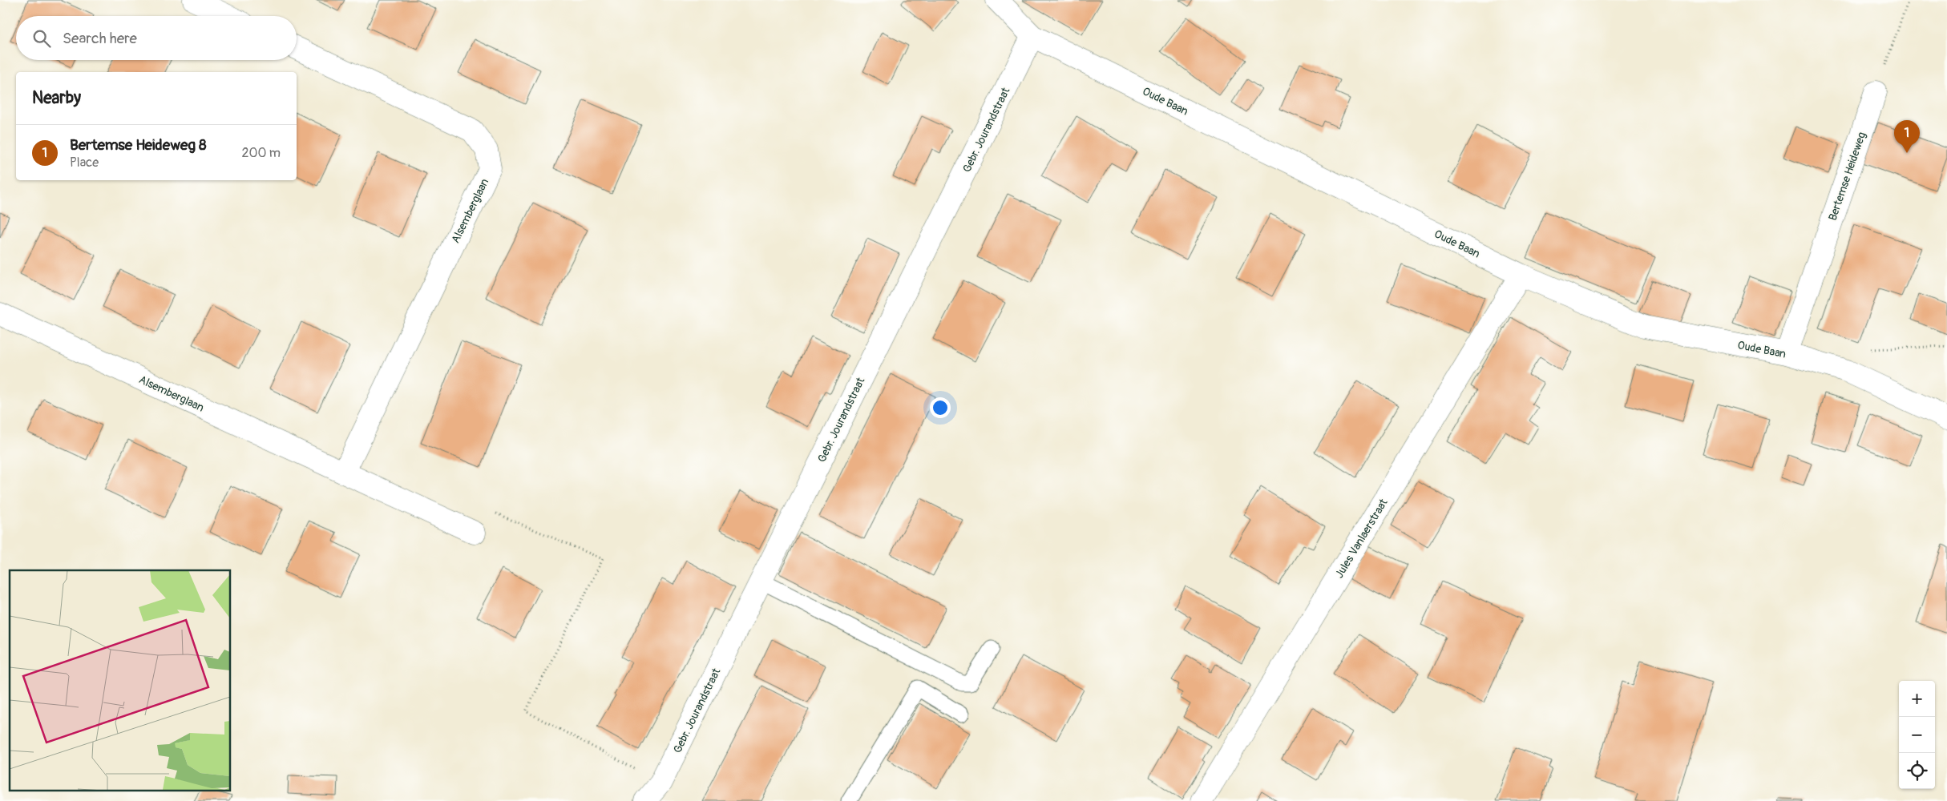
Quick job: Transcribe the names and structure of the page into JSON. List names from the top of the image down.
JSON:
{
  "streets": {
    "street": [
      "Oude Baan",
      "Gebr. Jourandstraat",
      "Bertemse Heideweg",
      "Alsemberglaan",
      "Jules Vanlaerstraat"
    ]
  },
  "crossings": [
    ["Oude Baan", "Gebr. Jourandstraat"],
    ["Oude Baan", "Bertemse Heideweg"],
    ["Oude Baan", "Jules Vanlaerstraat"]
  ],
  "page": {
    "search": "Search here",
    "heading": "Nearby",
    "pins": "1",
    "list": [
      {
        "mark": "1",
        "name": "Bertemse Heideweg 8",
        "note": "Place",
        "value": "200 m"
      }
    ],
    "map_buttons": ["+", "−"]
  }
}
